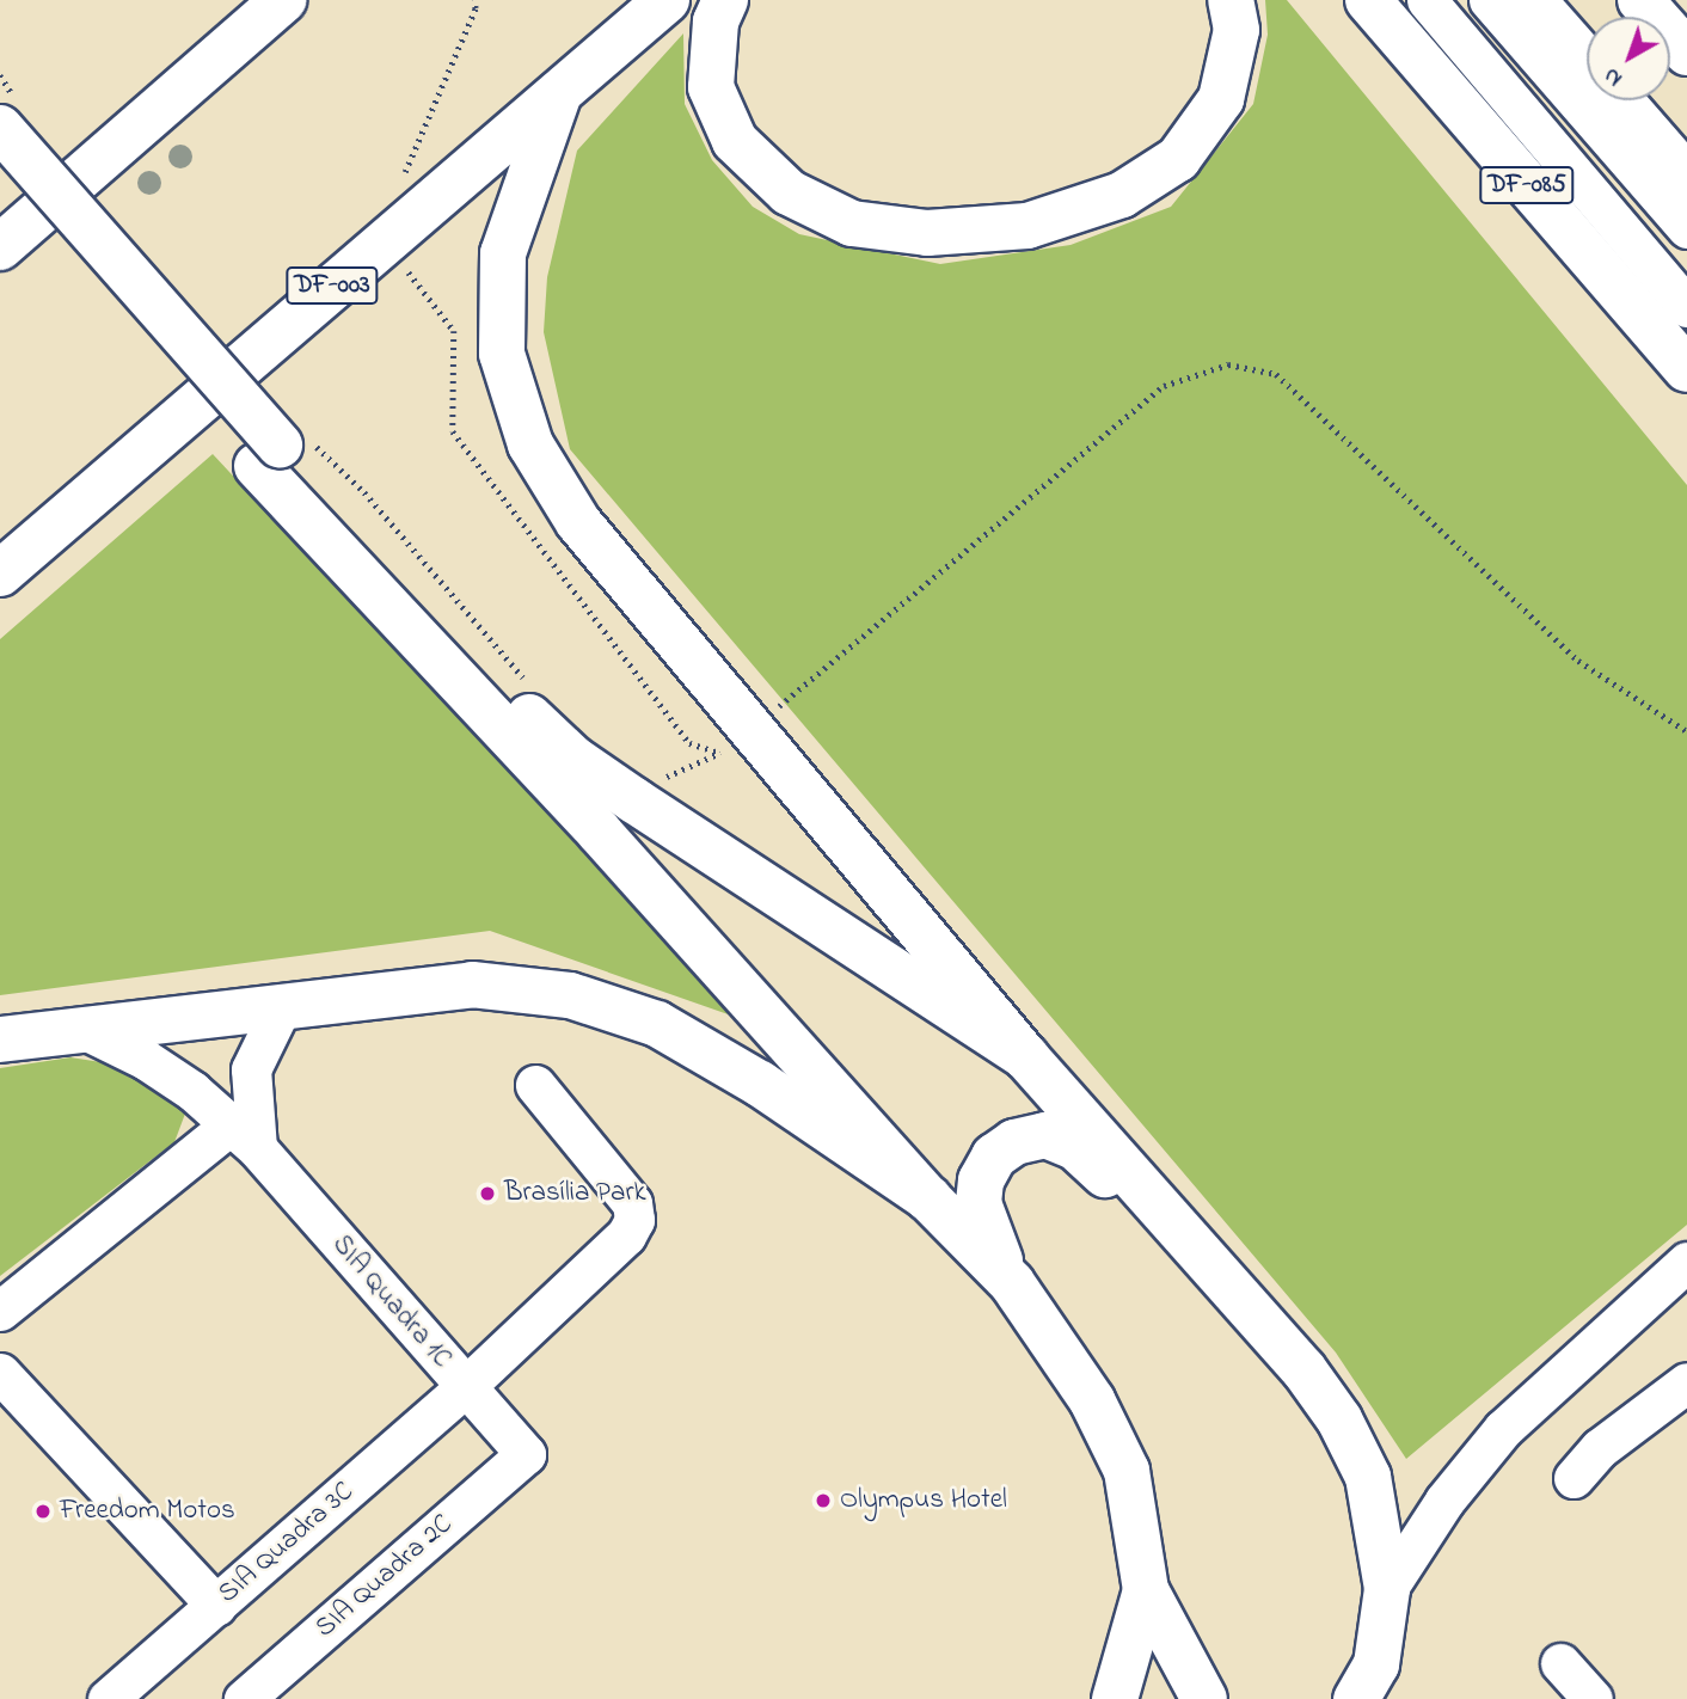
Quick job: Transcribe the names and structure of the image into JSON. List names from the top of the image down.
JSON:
{
  "streets": {
    "main road": ["DF-085", "DF-003"],
    "street": ["SIA Quadra 1C", "SIA Quadra 3C", "SIA Quadra 2C"]
  },
  "crossings": [
    ["SIA Quadra 1C", "SIA Quadra 3C"],
    ["SIA Quadra 1C", "SIA Quadra 2C"]
  ],
  "places": ["Brasília Park", "Olympus Hotel", "Freedom Motos"],
  "north": "bottom left"
}
